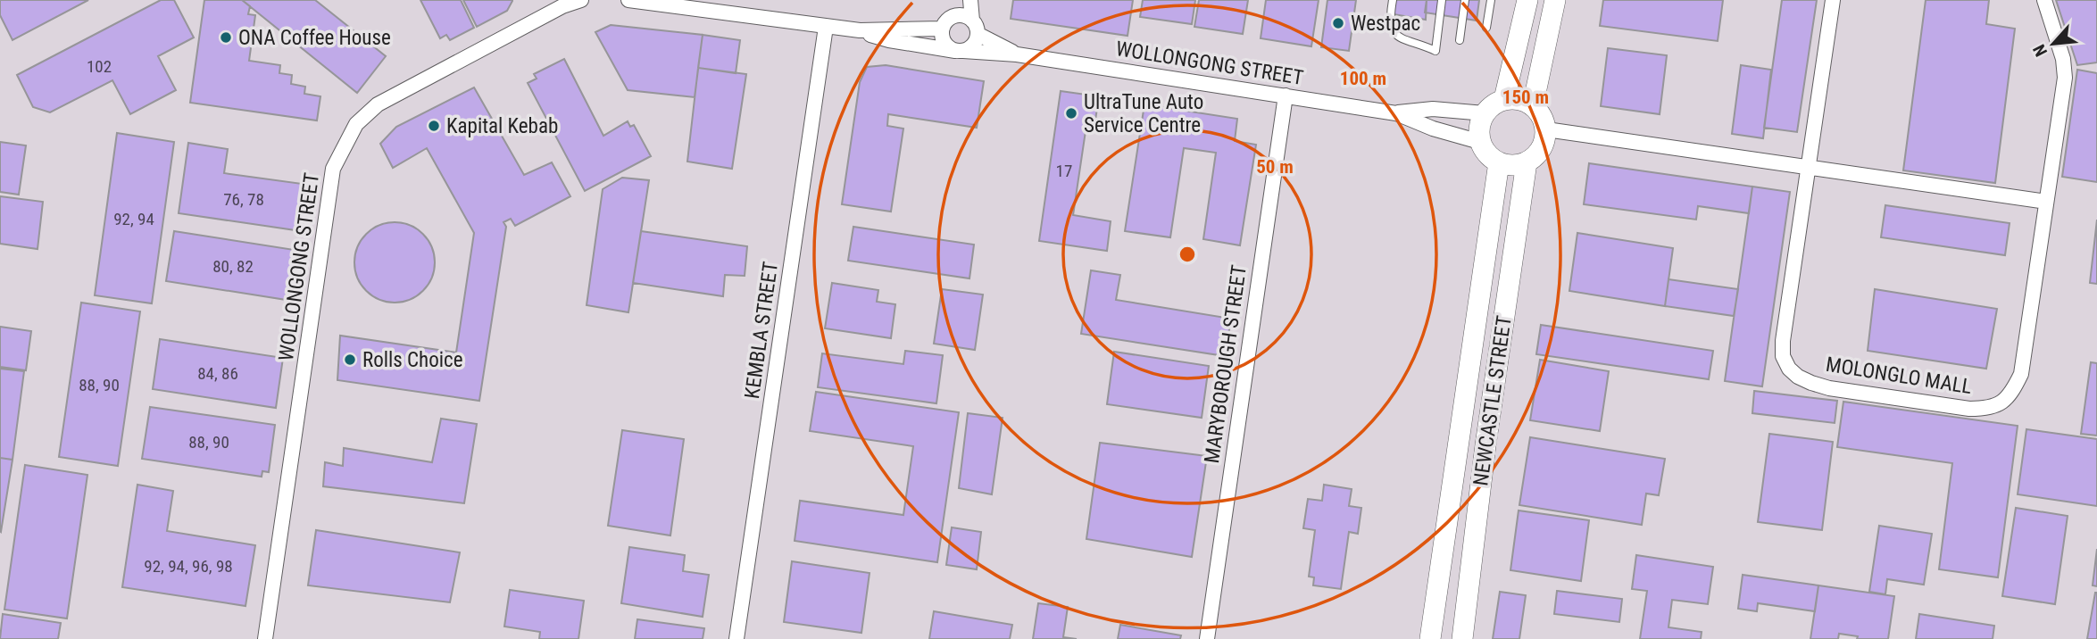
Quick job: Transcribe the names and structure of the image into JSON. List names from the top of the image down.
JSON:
{
  "streets": {
    "main road": ["NEWCASTLE STREET"],
    "street": [
      "WOLLONGONG STREET",
      "KEMBLA STREET",
      "MARYBOROUGH STREET",
      "MOLONGLO MALL"
    ]
  },
  "crossings": [
    ["WOLLONGONG STREET", "KEMBLA STREET"],
    ["WOLLONGONG STREET", "MARYBOROUGH STREET"],
    ["WOLLONGONG STREET", "NEWCASTLE STREET"]
  ],
  "places": [
    "Westpac",
    "ONA Coffee House",
    "UltraTune Auto Service Centre",
    "Kapital Kebab",
    "Rolls Choice"
  ],
  "house_numbers": [
    "102",
    "17",
    "76, 78",
    "92, 94",
    "80, 82",
    "84, 86",
    "88, 90",
    "88, 90",
    "92, 94, 96, 98"
  ],
  "north": "bottom left",
  "rings": ["100 m", "150 m", "50 m"]
}
